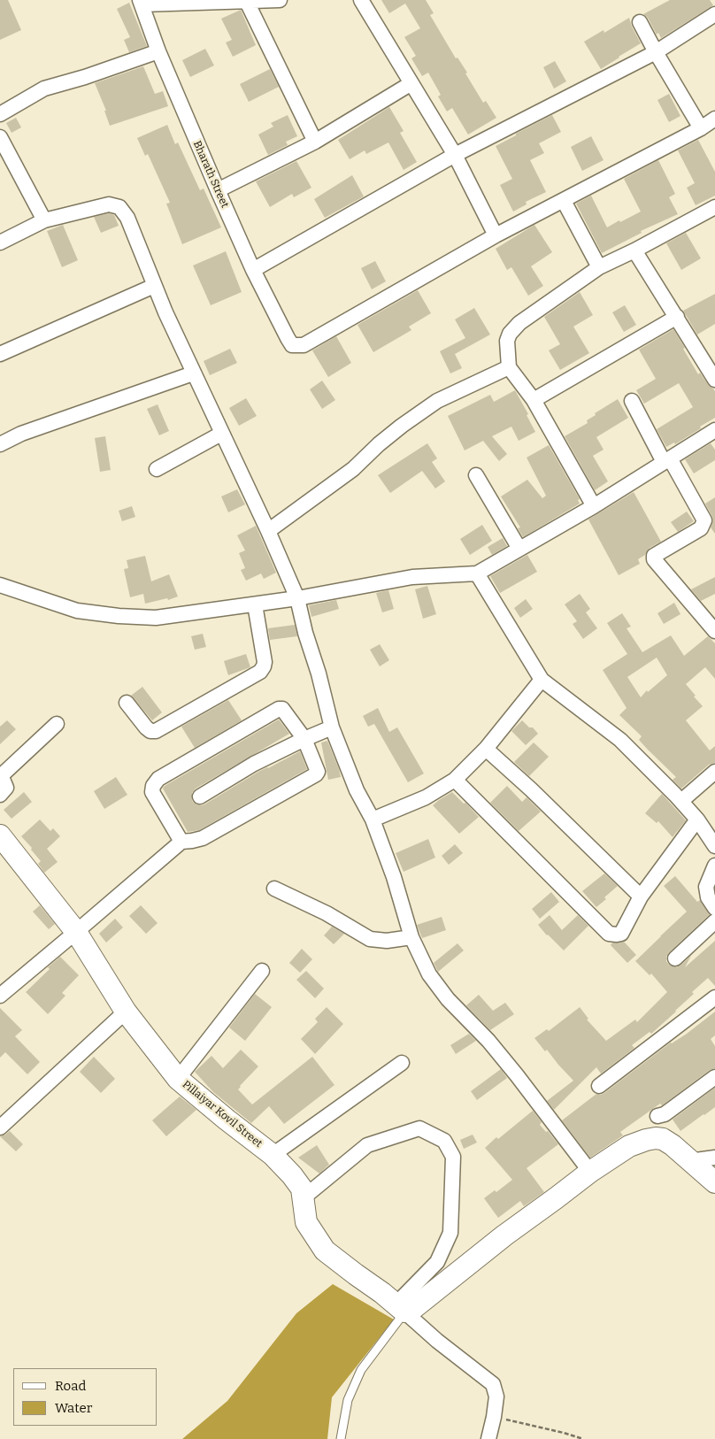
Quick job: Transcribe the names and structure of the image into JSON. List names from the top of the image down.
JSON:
{
  "streets": {
    "street": ["Bharath Street", "Pillaiyar Kovil Street"]
  },
  "legend": ["Road", "Water"]
}
